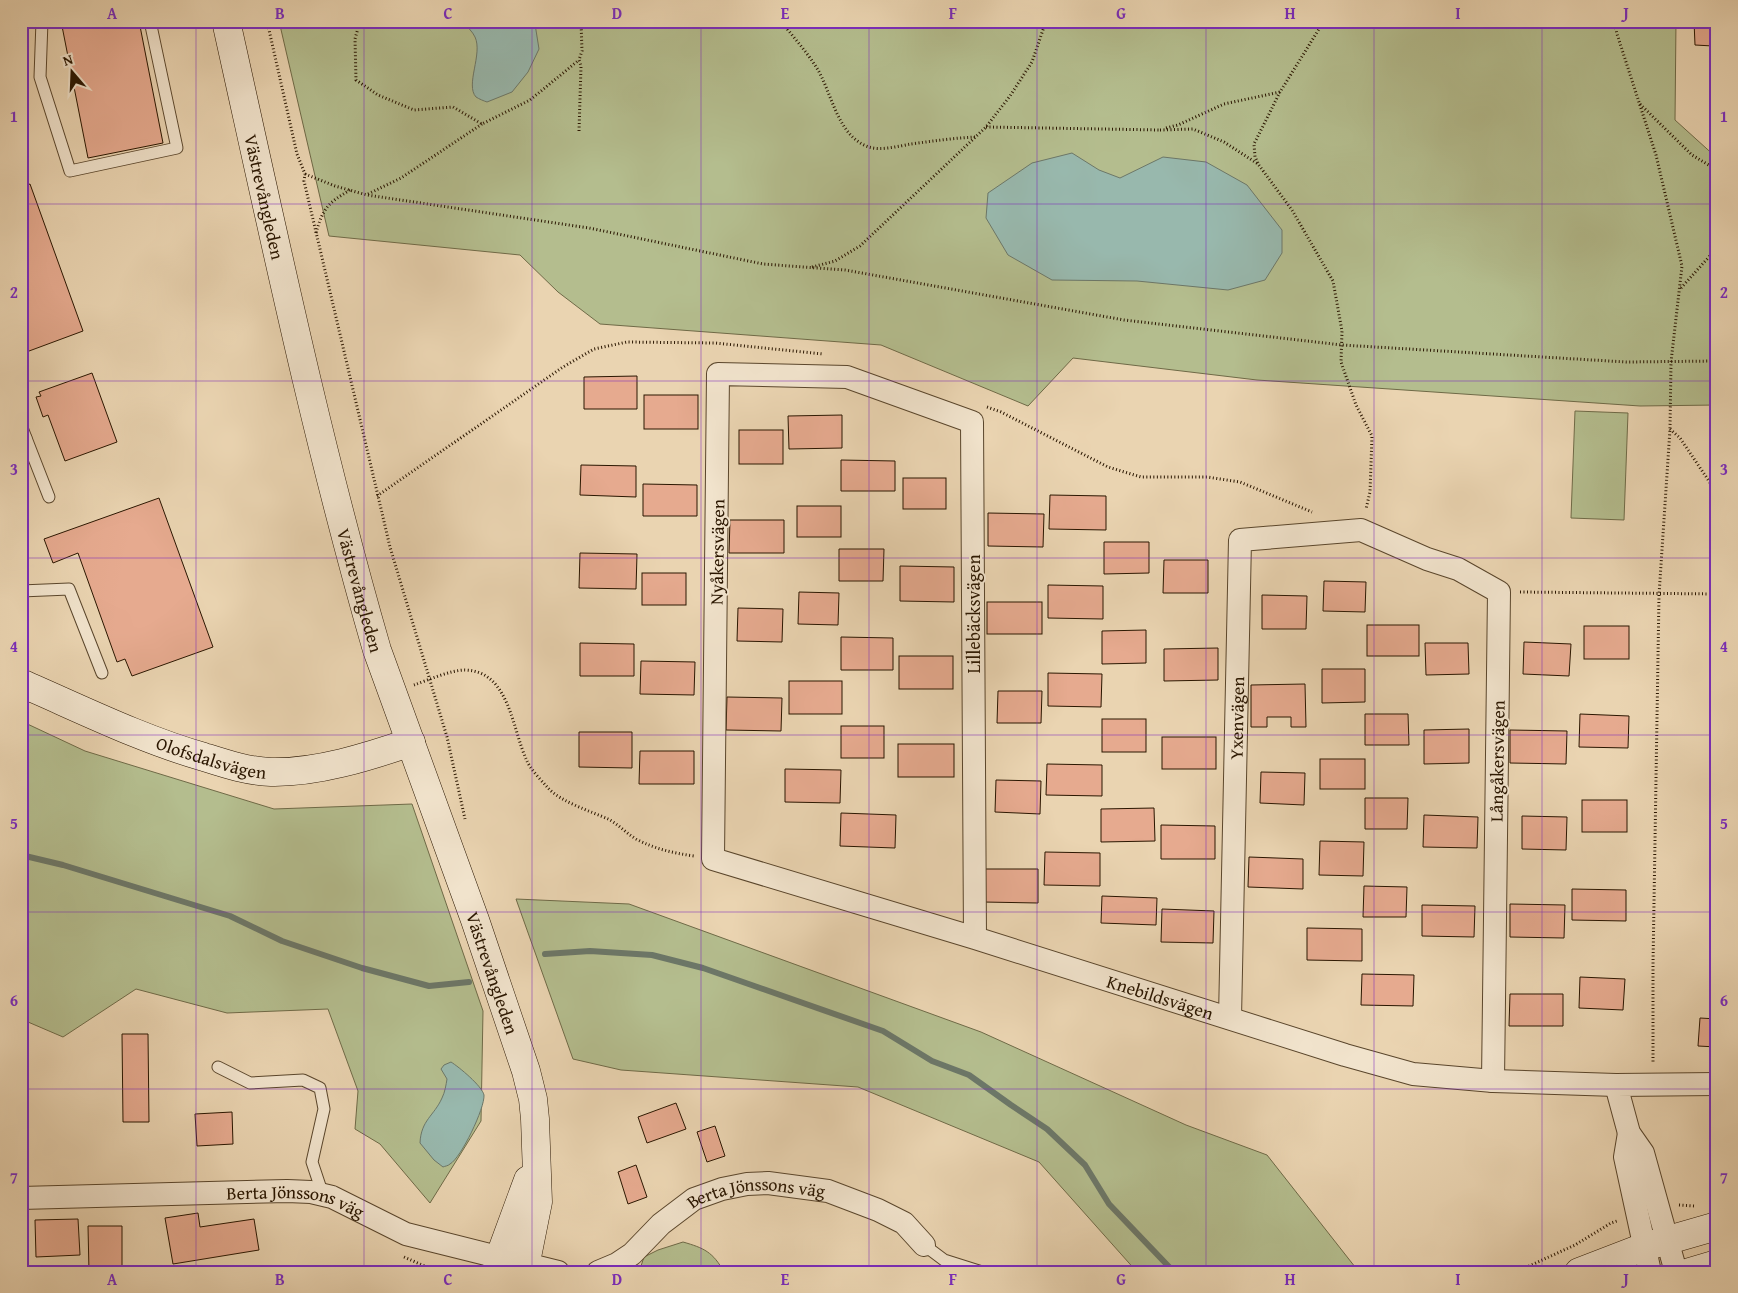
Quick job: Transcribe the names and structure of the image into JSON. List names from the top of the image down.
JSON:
{
  "streets": {
    "street": [
      "Västrevångleden",
      "Nyåkersvägen",
      "Lillebäcksvägen",
      "Yxenvägen",
      "Olofsdalsvägen",
      "Långåkersvägen",
      "Knebildsvägen",
      "Berta Jönssons väg"
    ]
  },
  "crossings": [
    ["Västrevångleden", "Olofsdalsvägen"],
    ["Västrevångleden", "Berta Jönssons väg"],
    ["Nyåkersvägen", "Lillebäcksvägen"],
    ["Nyåkersvägen", "Knebildsvägen"],
    ["Lillebäcksvägen", "Knebildsvägen"],
    ["Yxenvägen", "Knebildsvägen"],
    ["Långåkersvägen", "Knebildsvägen"]
  ],
  "north": "top",
  "grid": {
    "columns": [
      "A",
      "B",
      "C",
      "D",
      "E",
      "F",
      "G",
      "H",
      "I",
      "J"
    ],
    "rows": [
      "1",
      "2",
      "3",
      "4",
      "5",
      "6",
      "7"
    ]
  }
}
